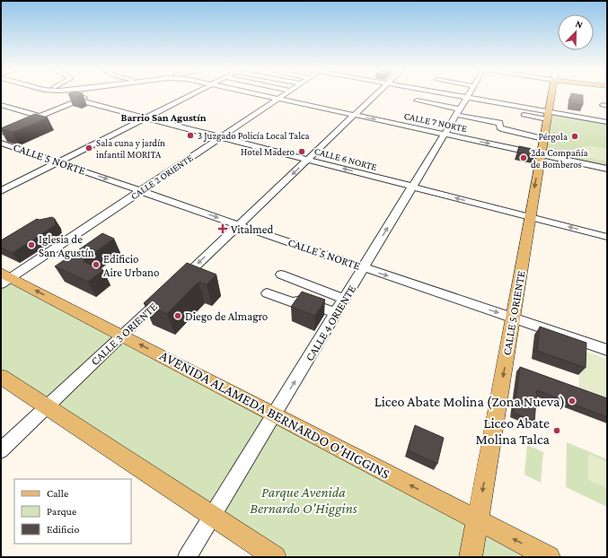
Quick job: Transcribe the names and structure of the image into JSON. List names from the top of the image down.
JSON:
{
  "streets": {
    "main road": ["CALLE 5 ORIENTE", "AVENIDA ALAMEDA BERNARDO O'HIGGINS"],
    "street": [
      "CALLE 7 NORTE",
      "CALLE 5 NORTE",
      "CALLE 6 NORTE",
      "CALLE 2 ORIENTE",
      "CALLE 4 ORIENTE",
      "CALLE 3 ORIENTE"
    ]
  },
  "crossings": [
    ["CALLE 7 NORTE", "CALLE 2 ORIENTE"],
    ["CALLE 7 NORTE", "CALLE 5 ORIENTE"],
    ["CALLE 7 NORTE", "CALLE 4 ORIENTE"],
    ["CALLE 5 NORTE", "CALLE 2 ORIENTE"],
    ["CALLE 5 NORTE", "CALLE 5 ORIENTE"],
    ["CALLE 5 NORTE", "CALLE 4 ORIENTE"],
    ["CALLE 6 NORTE", "CALLE 2 ORIENTE"],
    ["CALLE 6 NORTE", "CALLE 5 ORIENTE"],
    ["CALLE 6 NORTE", "CALLE 4 ORIENTE"],
    ["CALLE 2 ORIENTE", "AVENIDA ALAMEDA BERNARDO O'HIGGINS"],
    ["CALLE 5 ORIENTE", "AVENIDA ALAMEDA BERNARDO O'HIGGINS"],
    ["CALLE 4 ORIENTE", "AVENIDA ALAMEDA BERNARDO O'HIGGINS"],
    ["CALLE 3 ORIENTE", "AVENIDA ALAMEDA BERNARDO O'HIGGINS"]
  ],
  "one_way": ["CALLE 5 NORTE", "CALLE 5 ORIENTE", "CALLE 4 ORIENTE"],
  "districts": ["Barrio San Agustín"],
  "parks": ["Parque Avenida Bernardo O'Higgins"],
  "places": {
    "other": [
      "3 Juzgado Policía Local Talca",
      "Pérgola",
      "Sala cuna y jardín infantil MORITA",
      "Hotel Madero",
      "2da Compañía de Bomberos",
      "Iglesia de San Agustín",
      "Edificio Aire Urbano",
      "Diego de Almagro",
      "Liceo Abate Molina (Zona Nueva)",
      "Liceo Abate Molina Talca"
    ],
    "health": ["Vitalmed"]
  },
  "legend": ["Calle", "Parque", "Edificio"],
  "north": "top right"
}
